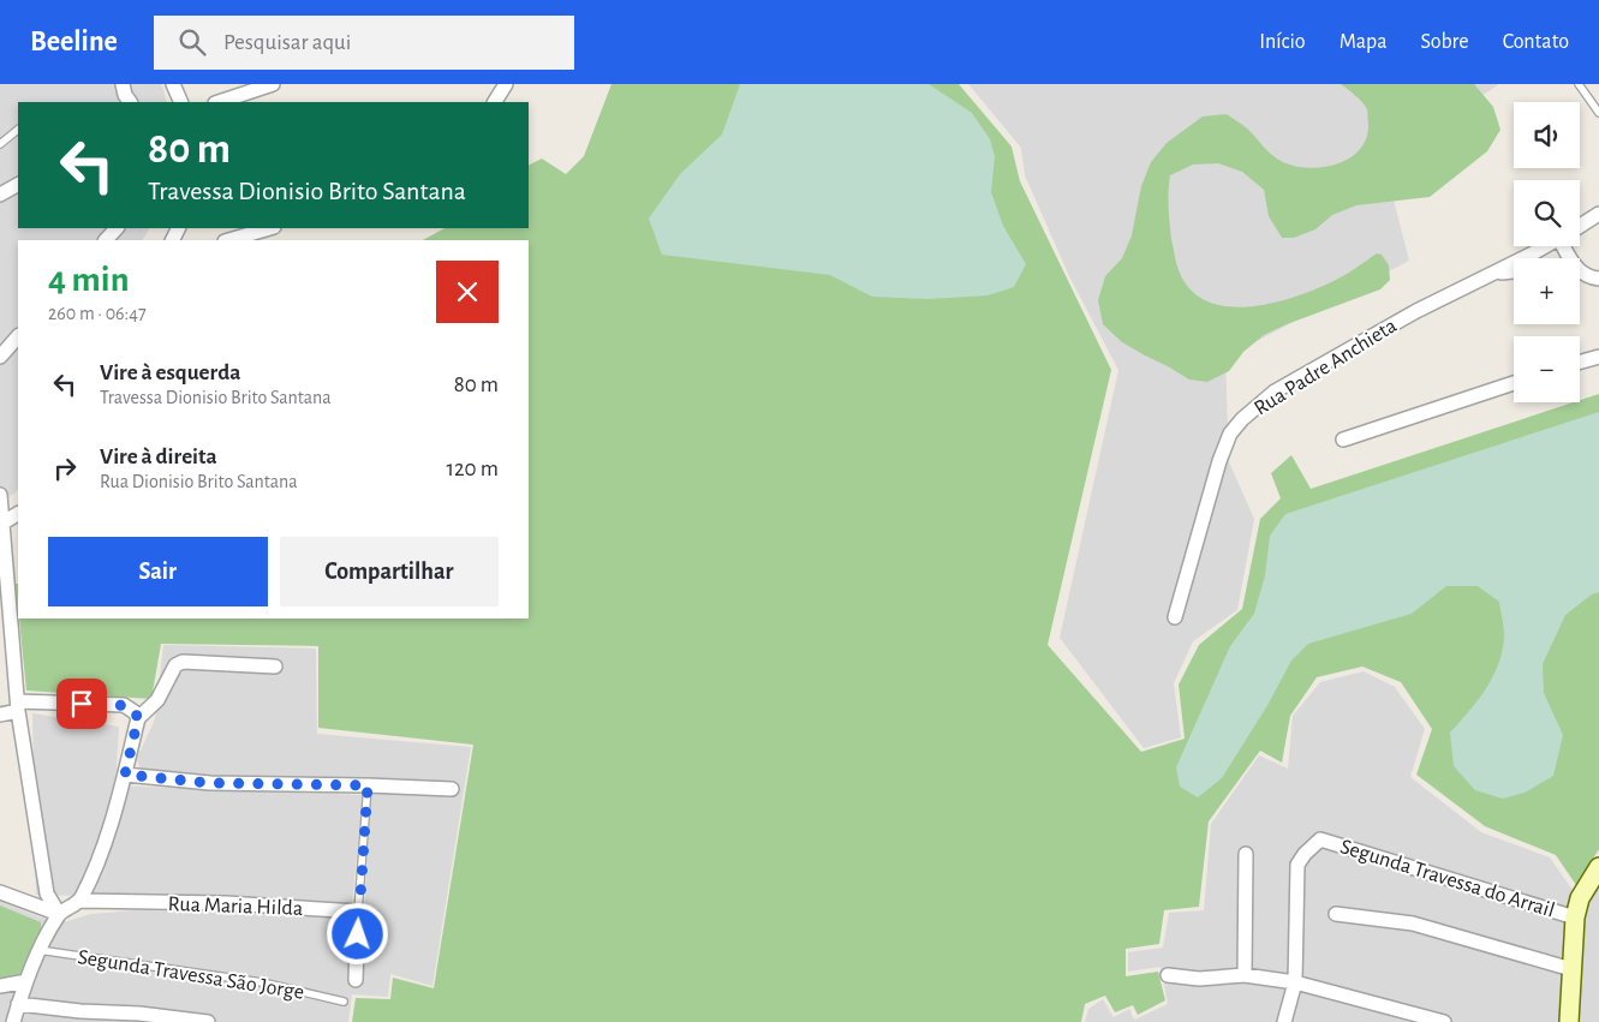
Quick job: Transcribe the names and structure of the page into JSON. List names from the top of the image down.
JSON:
{
  "streets": {
    "street": ["Rua Padre Anchieta", "Segunda Travessa do Arrail", "Rua Maria Hilda"],
    "lane": ["Segunda Travessa São Jorge"]
  },
  "page": {
    "header": "Beeline",
    "search": "Pesquisar aqui",
    "nav": [
      "Início",
      "Mapa",
      "Sobre",
      "Contato"
    ],
    "map_buttons": ["+", "−"],
    "turn": ["80 m", "Travessa Dionisio Brito Santana"],
    "heading": ["4 min", "260 m · 06:47"],
    "list": [
      {
        "name": "Vire à esquerda",
        "note": "Travessa Dionisio Brito Santana",
        "value": "80 m"
      },
      {
        "name": "Vire à direita",
        "note": "Rua Dionisio Brito Santana",
        "value": "120 m"
      }
    ],
    "buttons": ["Sair", "Compartilhar"]
  }
}
